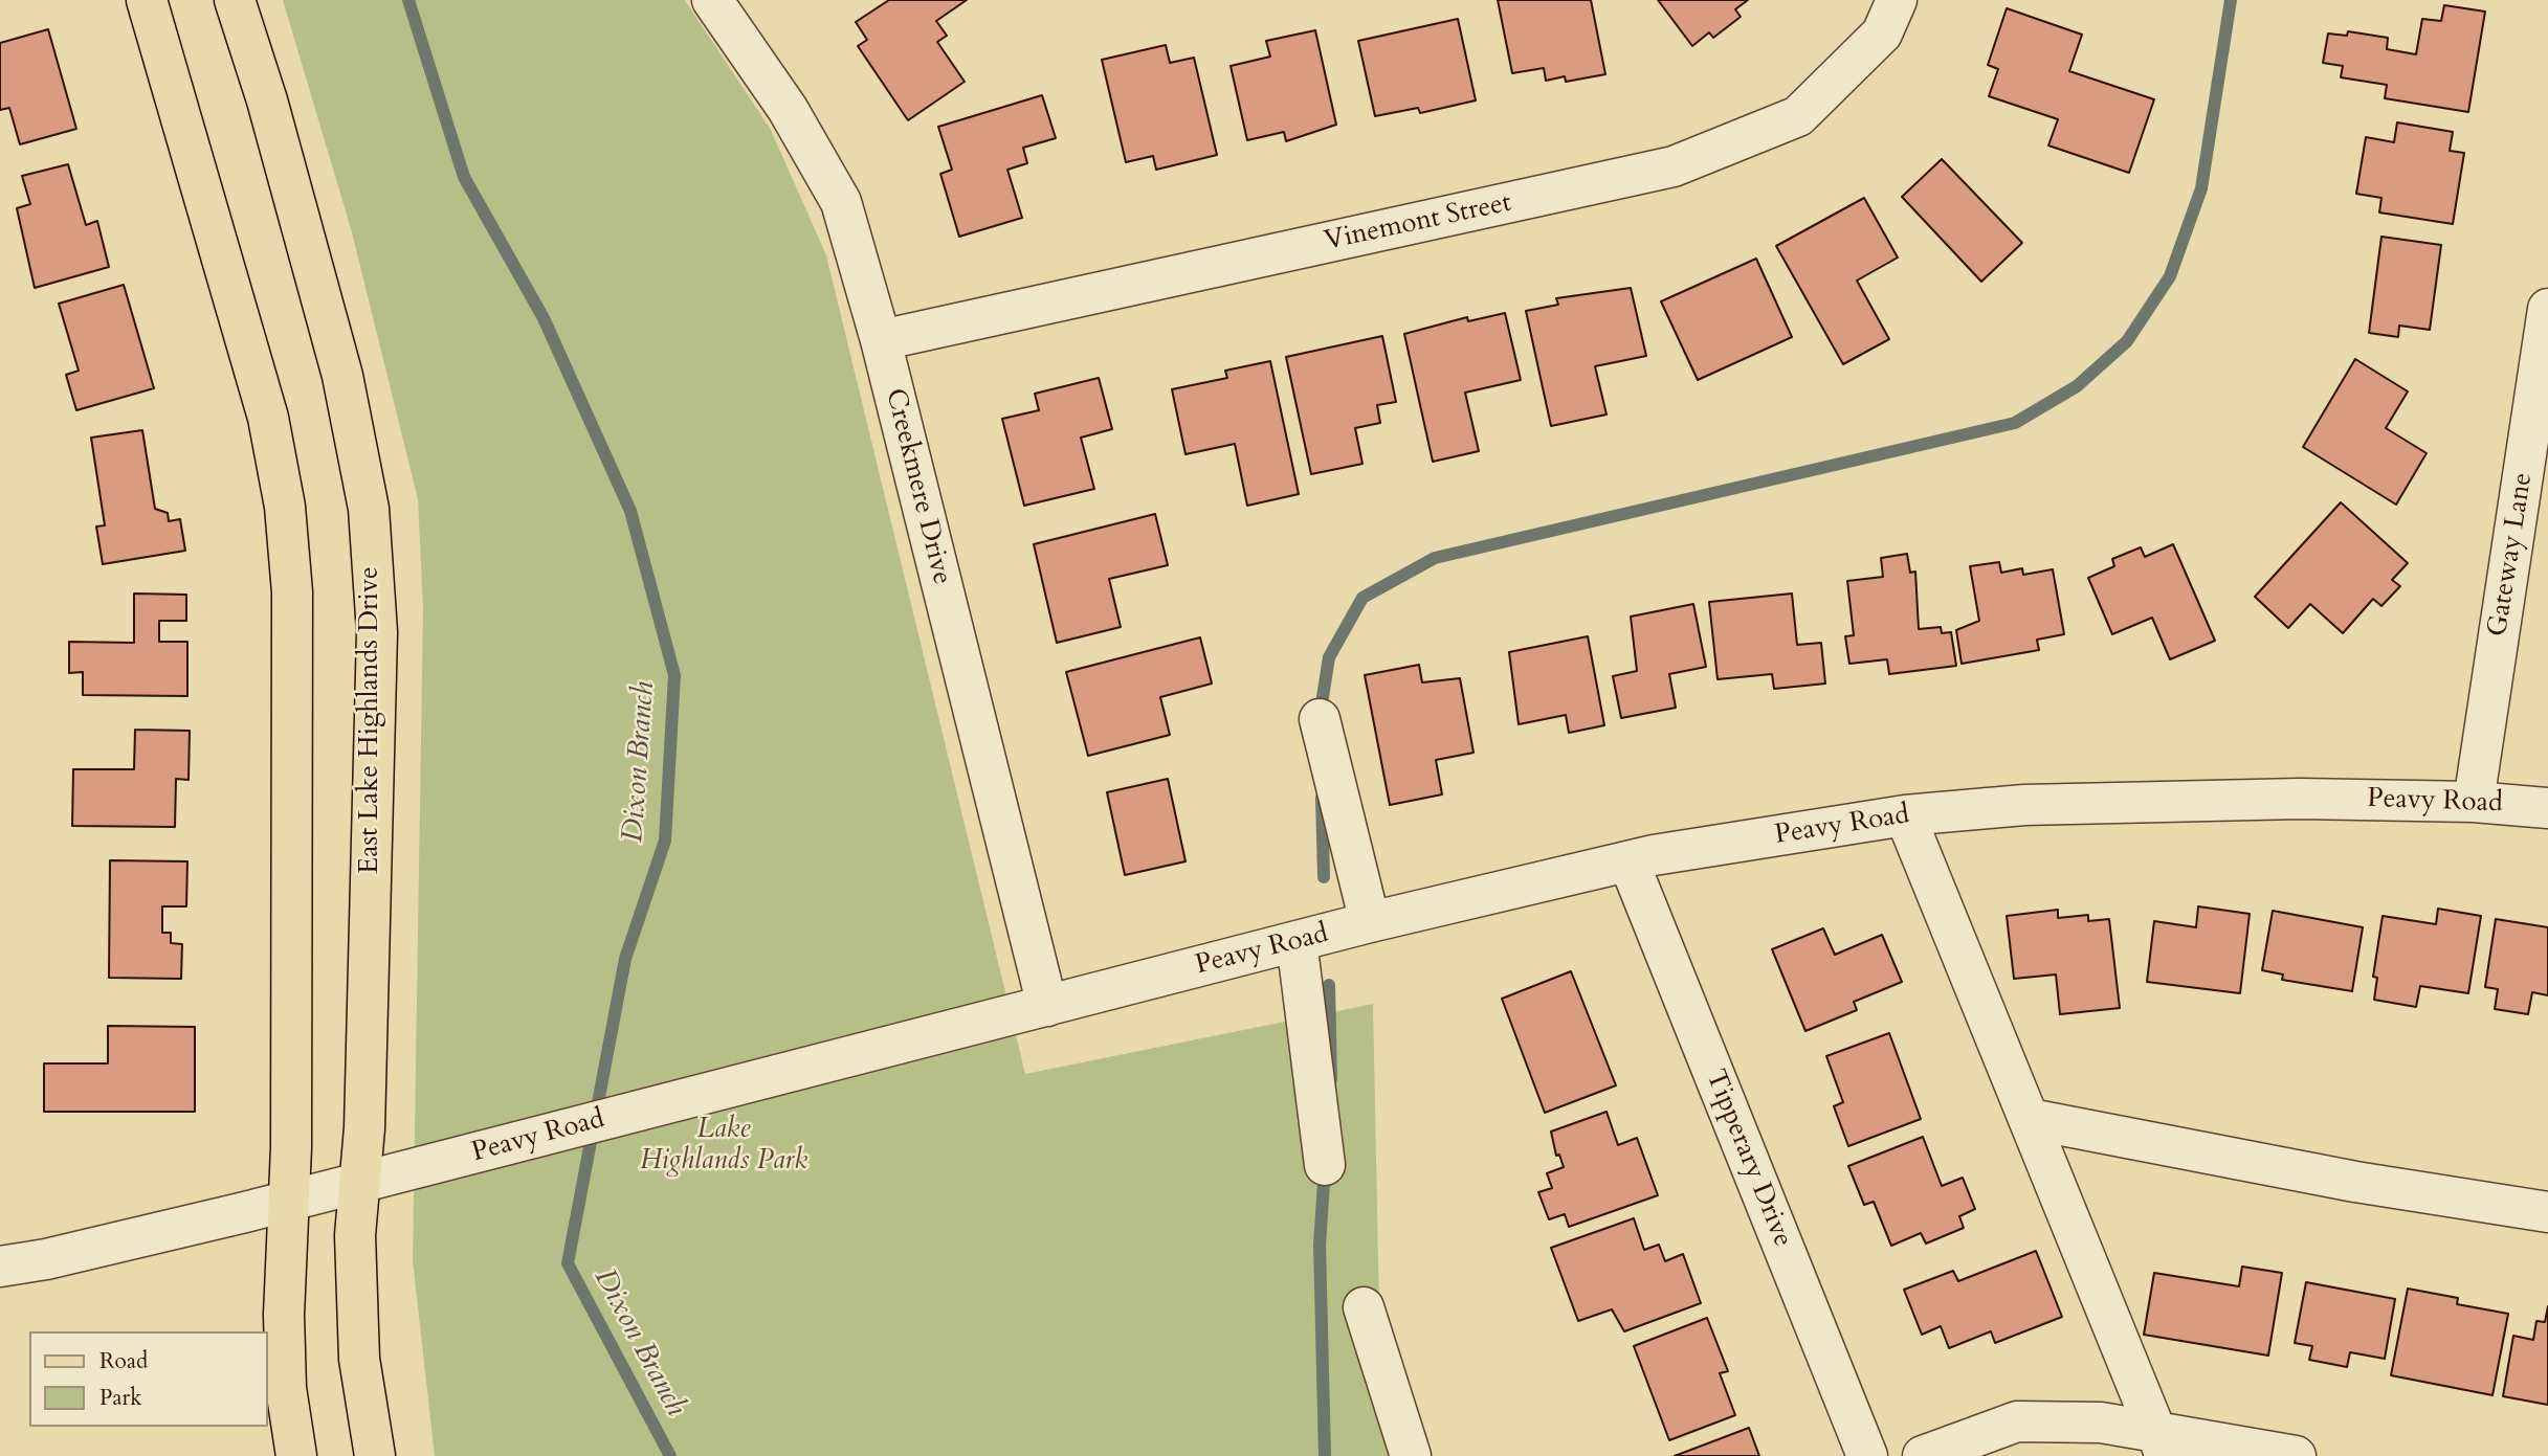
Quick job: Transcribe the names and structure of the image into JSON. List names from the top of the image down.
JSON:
{
  "streets": {
    "main road": ["East Lake Highlands Drive"],
    "street": [
      "Vinemont Street",
      "Creekmere Drive",
      "Gateway Lane",
      "Peavy Road",
      "Tipperary Drive"
    ]
  },
  "crossings": [
    ["Vinemont Street", "Creekmere Drive"],
    ["Creekmere Drive", "Peavy Road"],
    ["Gateway Lane", "Peavy Road"],
    ["East Lake Highlands Drive", "Peavy Road"],
    ["Peavy Road", "Tipperary Drive"]
  ],
  "water": ["Dixon Branch"],
  "parks": ["Lake Highlands Park"],
  "legend": ["Road", "Park"]
}
